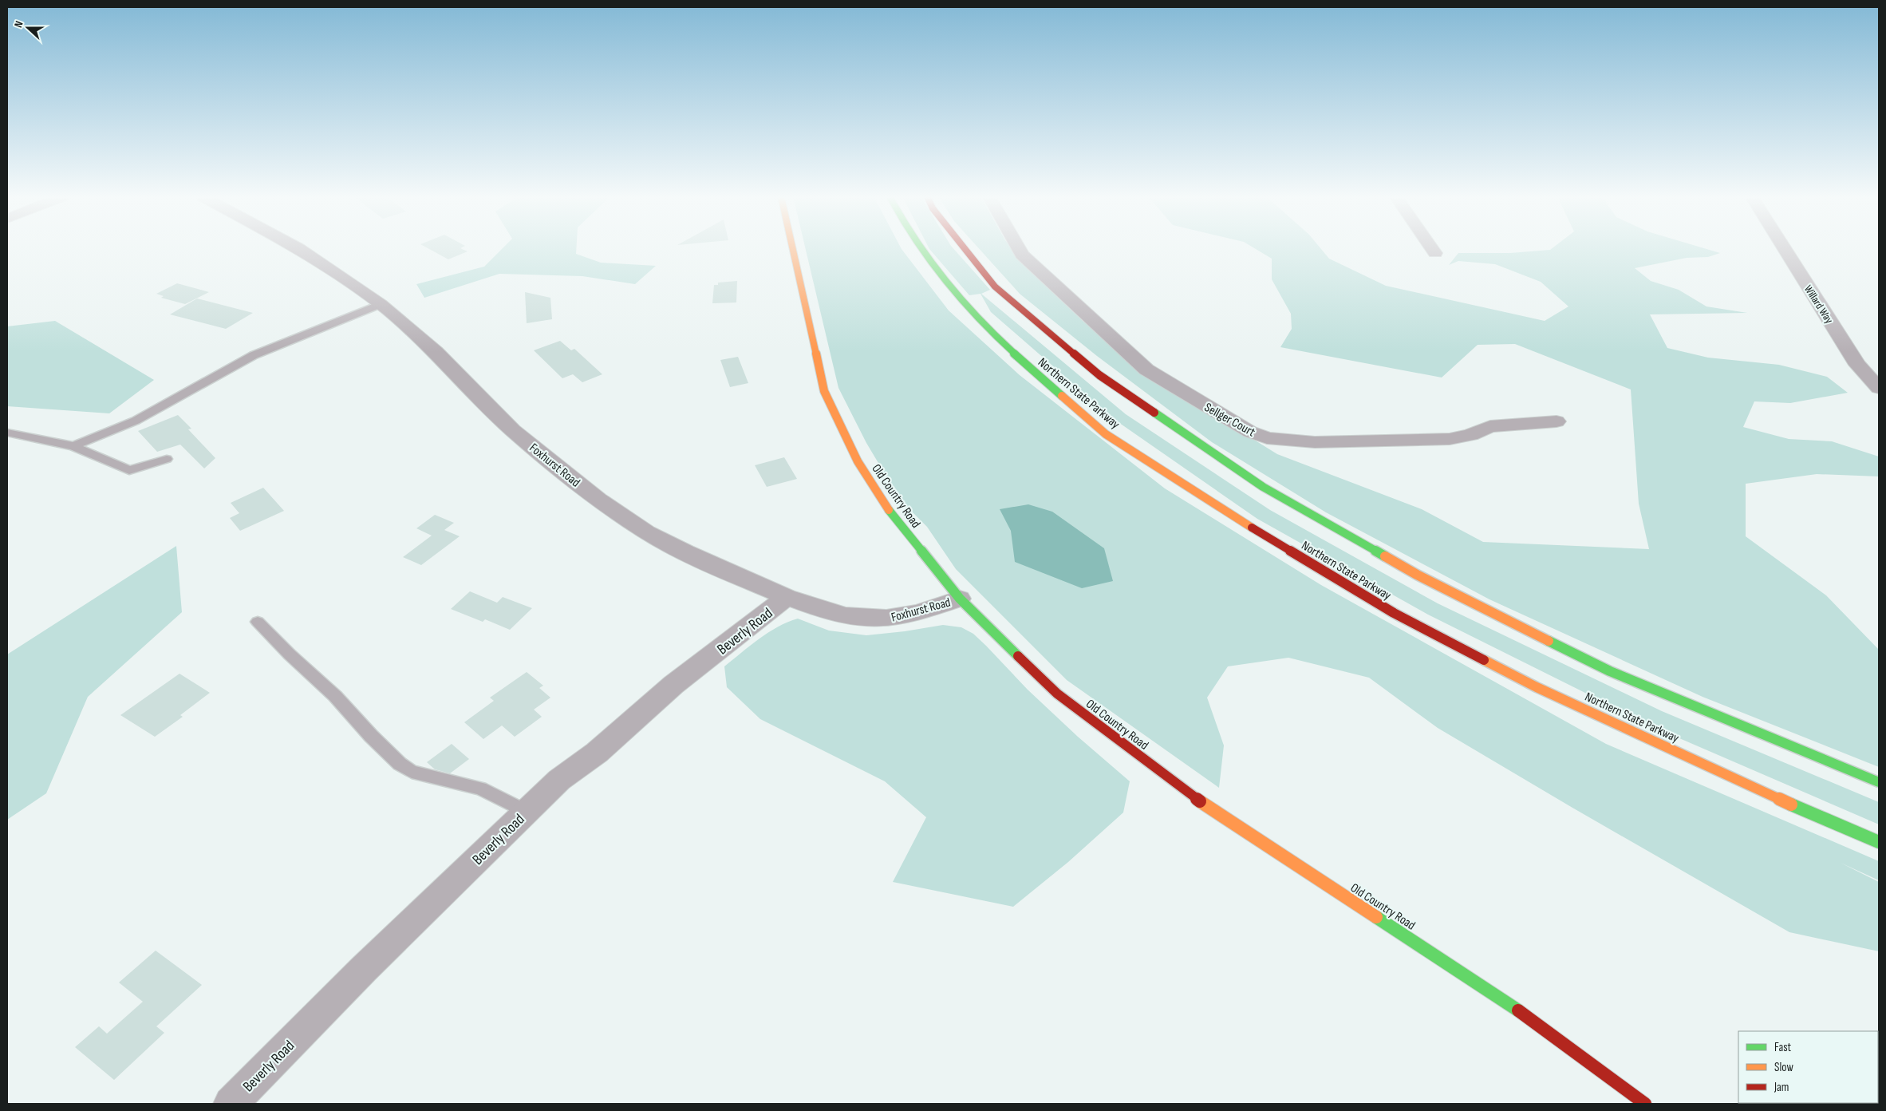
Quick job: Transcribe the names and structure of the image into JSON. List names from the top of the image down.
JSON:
{
  "streets": {
    "main road": ["Northern State Parkway", "Old Country Road"],
    "street": [
      "Willard Way",
      "Sellger Court",
      "Foxhurst Road",
      "Beverly Road"
    ]
  },
  "crossings": [
    ["Foxhurst Road", "Old Country Road"],
    ["Foxhurst Road", "Beverly Road"]
  ],
  "legend": ["Fast", "Slow", "Jam"],
  "north": "left"
}
